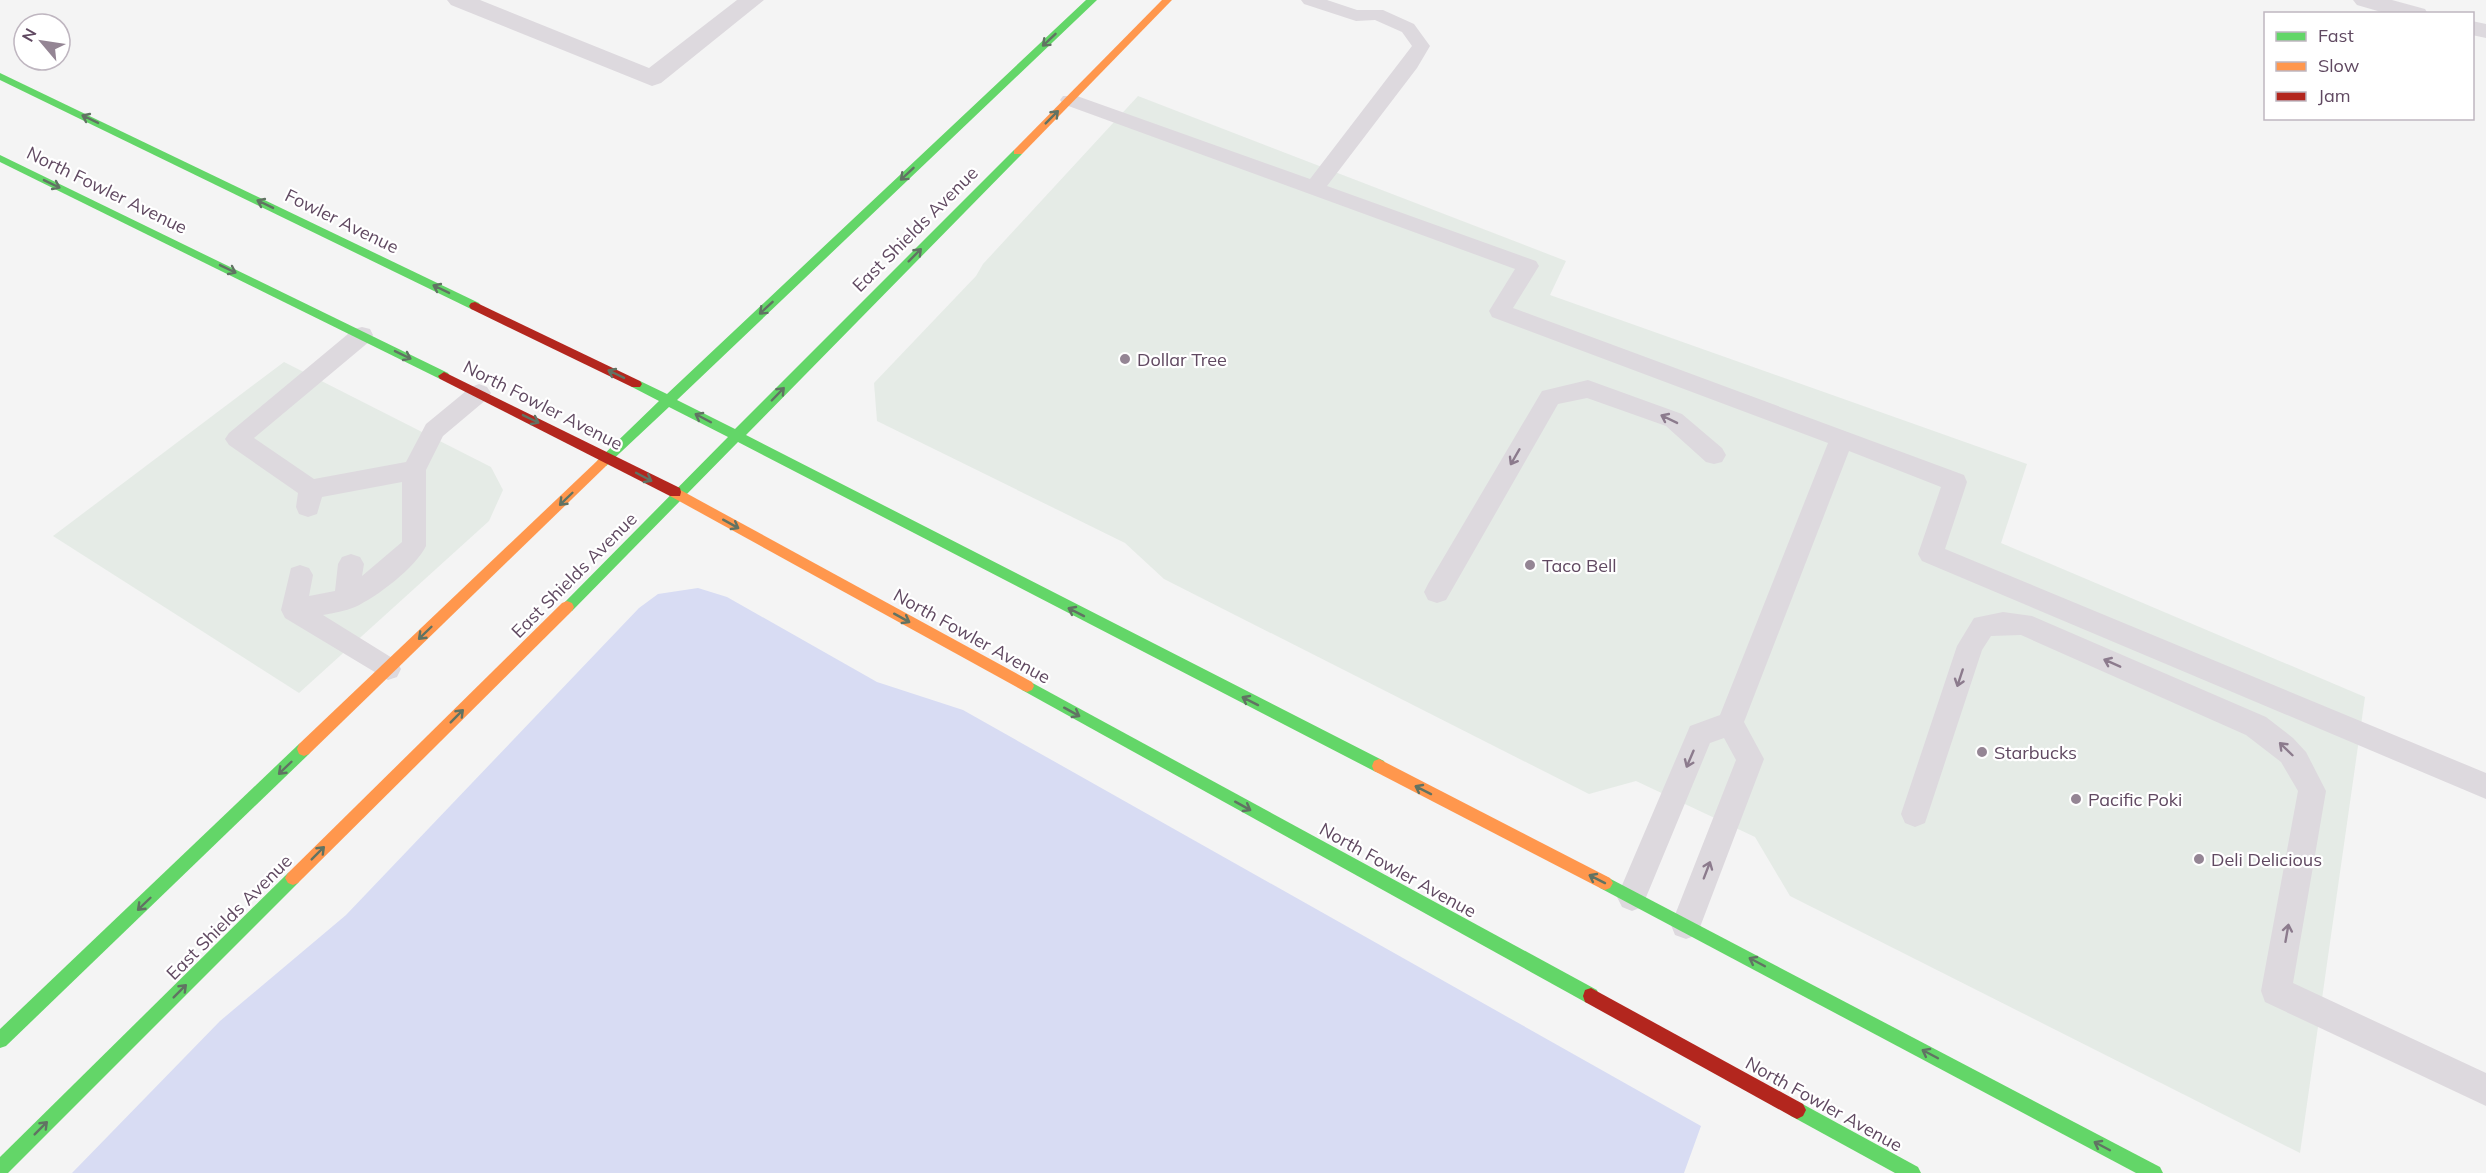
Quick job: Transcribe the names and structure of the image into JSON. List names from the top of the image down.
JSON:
{
  "streets": {
    "main road": ["North Fowler Avenue", "Fowler Avenue", "East Shields Avenue"]
  },
  "crossings": [
    ["North Fowler Avenue", "East Shields Avenue"]
  ],
  "one_way": ["Fowler Avenue"],
  "places": [
    "Dollar Tree",
    "Taco Bell",
    "Starbucks",
    "Pacific Poki",
    "Deli Delicious"
  ],
  "legend": ["Fast", "Slow", "Jam"],
  "north": "top left"
}
